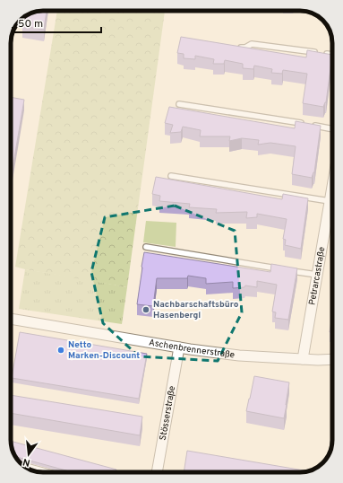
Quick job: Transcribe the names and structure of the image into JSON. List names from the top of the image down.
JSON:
{
  "streets": {
    "street": ["Petrarcastraße", "Aschenbrennerstraße", "Stösserstraße"]
  },
  "crossings": [
    ["Petrarcastraße", "Aschenbrennerstraße"],
    ["Aschenbrennerstraße", "Stösserstraße"]
  ],
  "places": ["Nachbarschaftsbüro Hasenbergl", "Netto Marken-Discount"],
  "scale_bar": "50 m",
  "north": "bottom"
}
